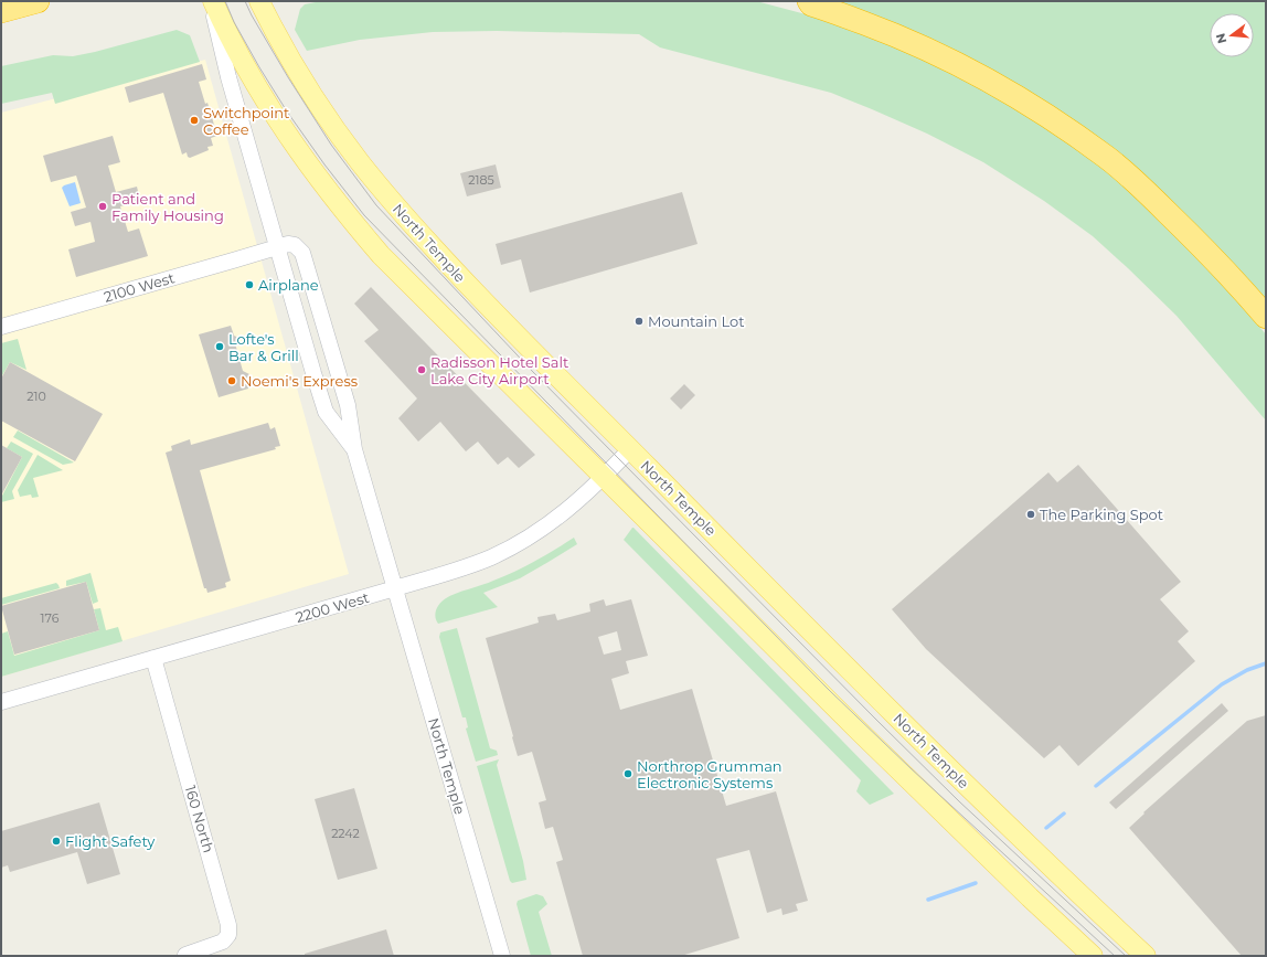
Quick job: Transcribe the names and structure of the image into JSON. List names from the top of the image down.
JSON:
{
  "streets": {
    "main road": ["North Temple"],
    "street": ["2100 West", "2200 West", "160 North"]
  },
  "crossings": [
    ["North Temple", "2100 West"],
    ["North Temple", "2200 West"],
    ["2200 West", "160 North"]
  ],
  "places": [
    "Switchpoint Coffee",
    "Patient and Family Housing",
    "Airplane",
    "Mountain Lot",
    "Lofte's Bar & Grill",
    "Radisson Hotel Salt Lake City Airport",
    "Noemi's Express",
    "The Parking Spot",
    "Northrop Grumman Electronic Systems",
    "Flight Safety"
  ],
  "house_numbers": [
    "2185",
    "210",
    "176",
    "2242"
  ],
  "north": "left"
}
